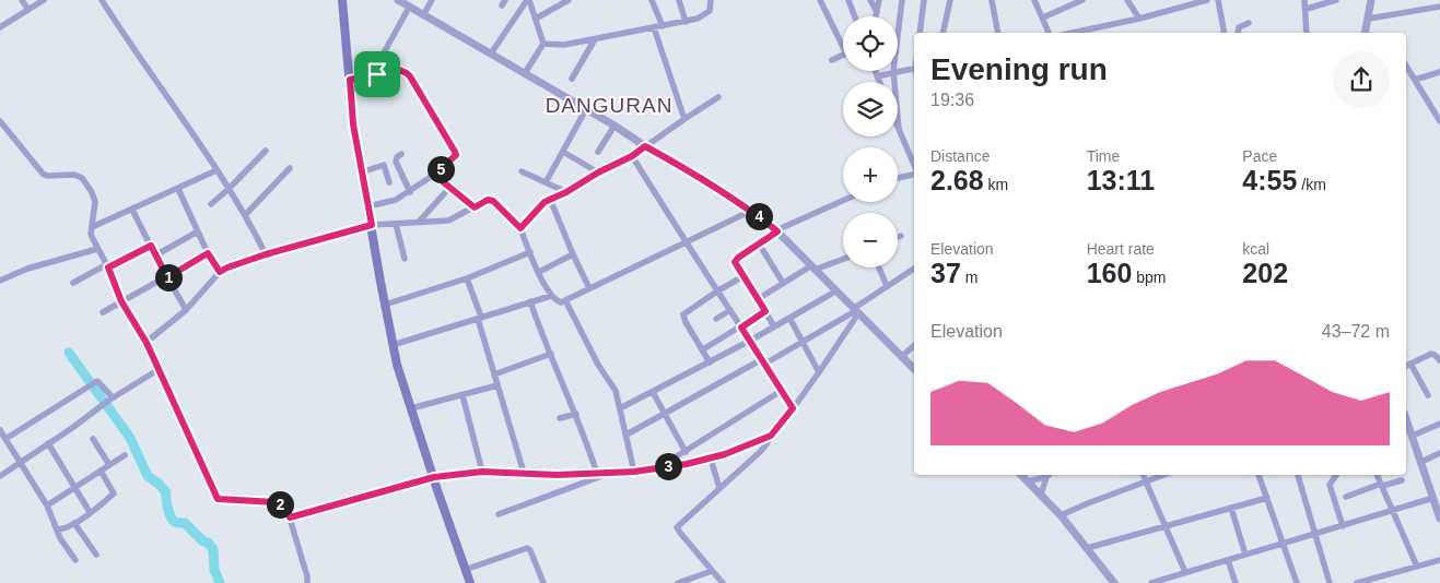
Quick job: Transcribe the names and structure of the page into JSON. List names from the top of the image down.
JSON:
{
  "districts": ["DANGURAN"],
  "page": {
    "map_buttons": ["+", "−"],
    "heading": ["Evening run", "19:36"],
    "stats": [
      ["Distance", "2.68 km"],
      ["Time", "13:11"],
      ["Pace", "4:55 /km"],
      ["Elevation", "37 m"],
      ["Heart rate", "160 bpm"],
      ["kcal", "202"]
    ],
    "pins": [
      "5",
      "4",
      "1",
      "3",
      "2"
    ],
    "chart": ["Elevation", "43–72 m"]
  }
}
